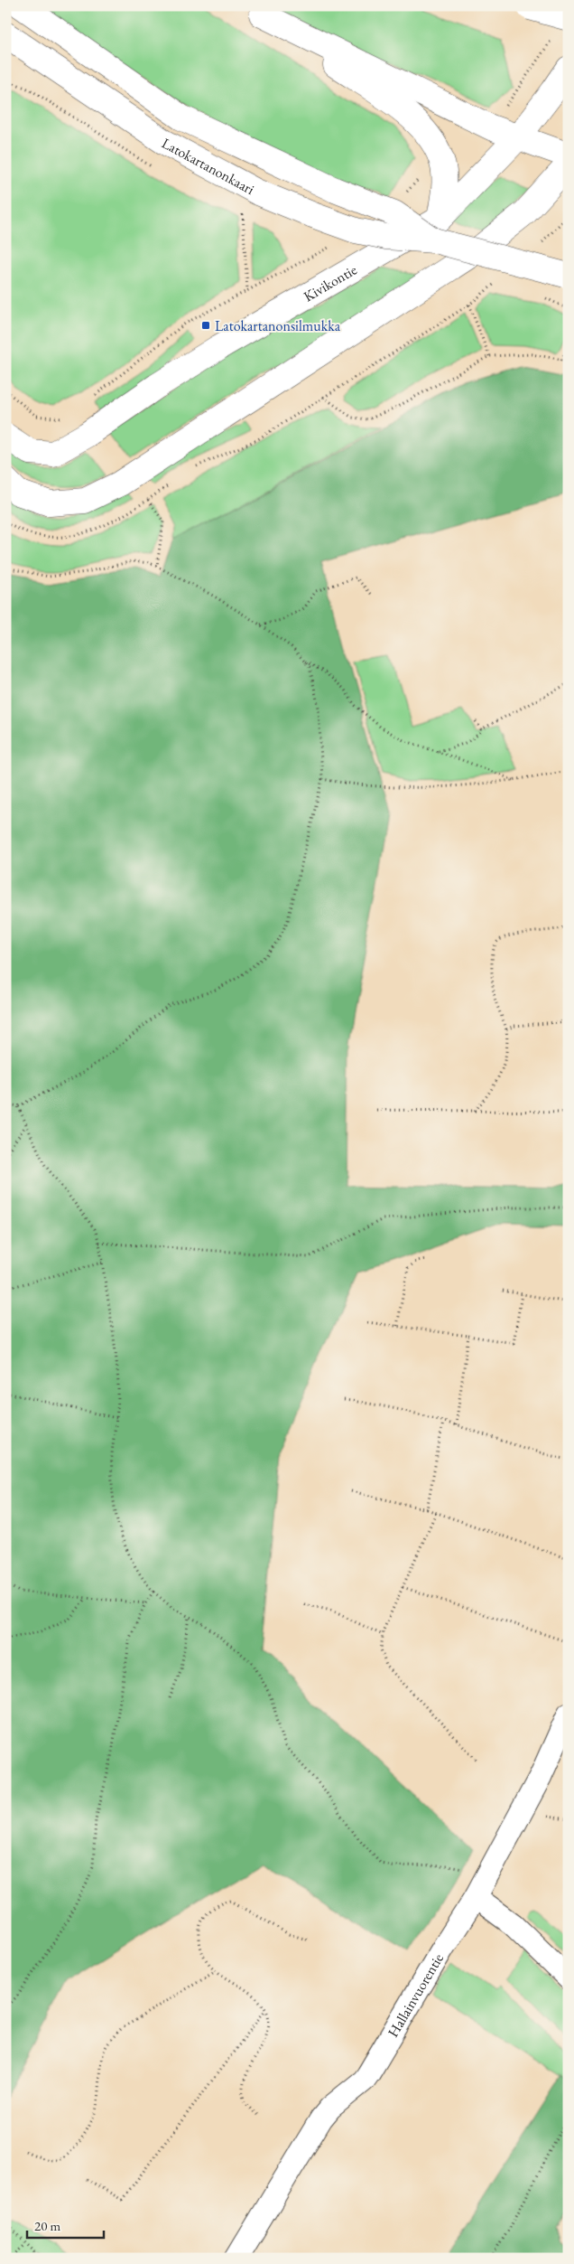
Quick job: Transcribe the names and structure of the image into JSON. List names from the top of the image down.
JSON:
{
  "streets": {
    "main road": ["Latokartanonkaari", "Kivikontie"],
    "street": ["Hallainvuorentie"]
  },
  "crossings": [
    ["Latokartanonkaari", "Kivikontie"]
  ],
  "places": {
    "transit": ["Latokartanonsilmukka"]
  },
  "scale_bar": "20 m"
}
